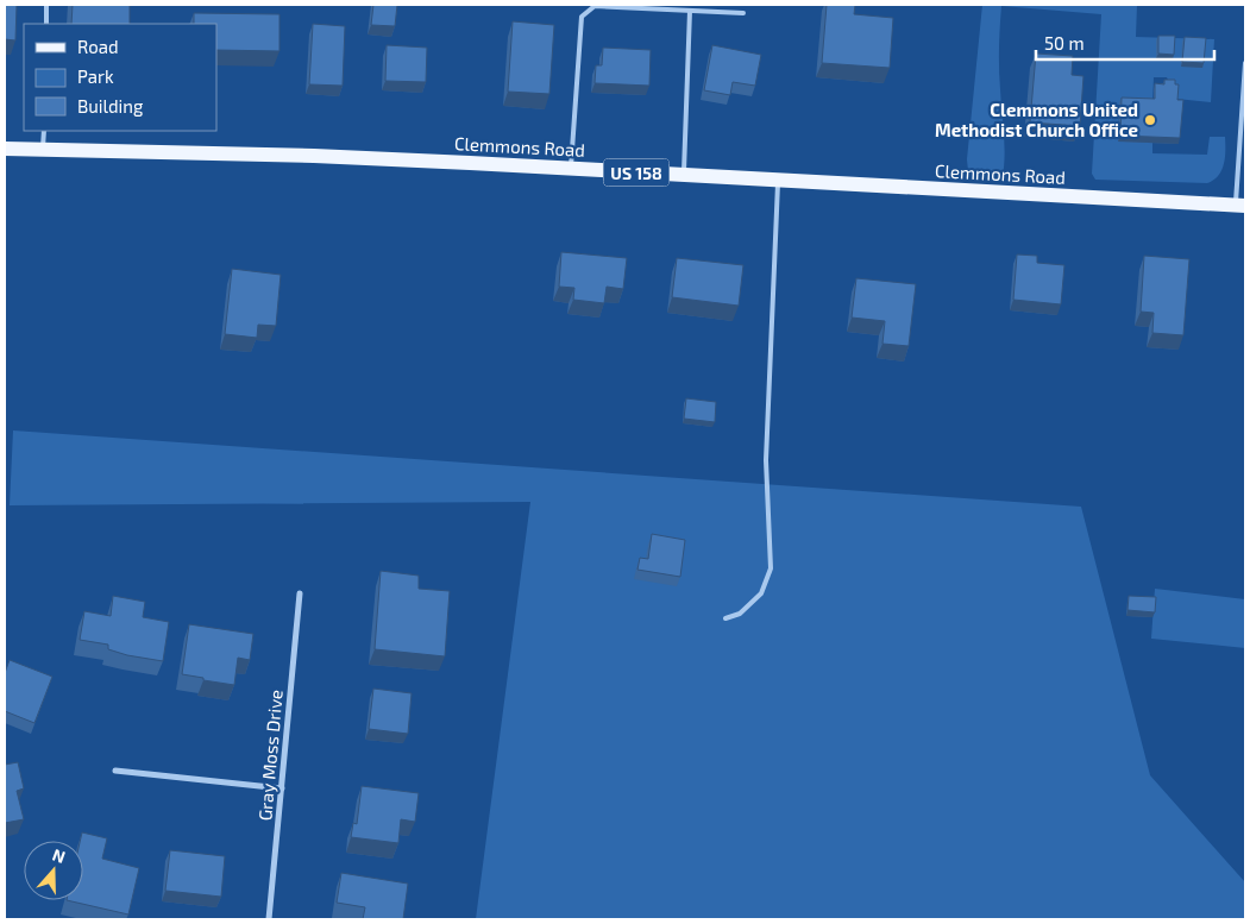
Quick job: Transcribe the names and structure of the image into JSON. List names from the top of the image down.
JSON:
{
  "streets": {
    "main road": ["Clemmons Road", "US 158"],
    "street": ["Gray Moss Drive"]
  },
  "places": ["Clemmons United Methodist Church Office"],
  "legend": ["Road", "Park", "Building"],
  "scale_bar": "50 m",
  "north": "top"
}
